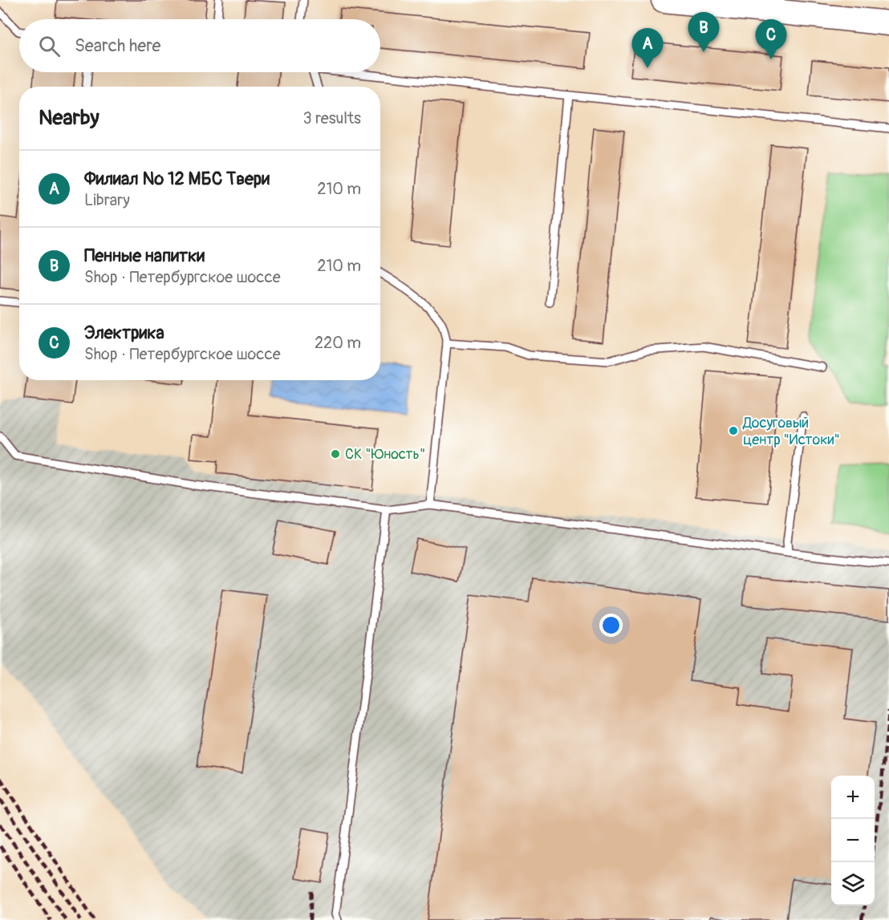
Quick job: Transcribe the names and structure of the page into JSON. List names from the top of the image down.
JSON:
{
  "places": ["Досуговый центр \"Истоки\"", "СК \"Юность\""],
  "page": {
    "pins": ["B", "C", "A"],
    "search": "Search here",
    "heading": ["Nearby", "3 results"],
    "list": [
      {
        "mark": "A",
        "name": "Филиал № 12 МБС Твери",
        "note": "Library",
        "value": "210 m"
      },
      {
        "mark": "B",
        "name": "Пенные напитки",
        "note": "Shop · Петербургское шоссе",
        "value": "210 m"
      },
      {
        "mark": "C",
        "name": "Электрика",
        "note": "Shop · Петербургское шоссе",
        "value": "220 m"
      }
    ],
    "map_buttons": ["+", "−"]
  }
}
